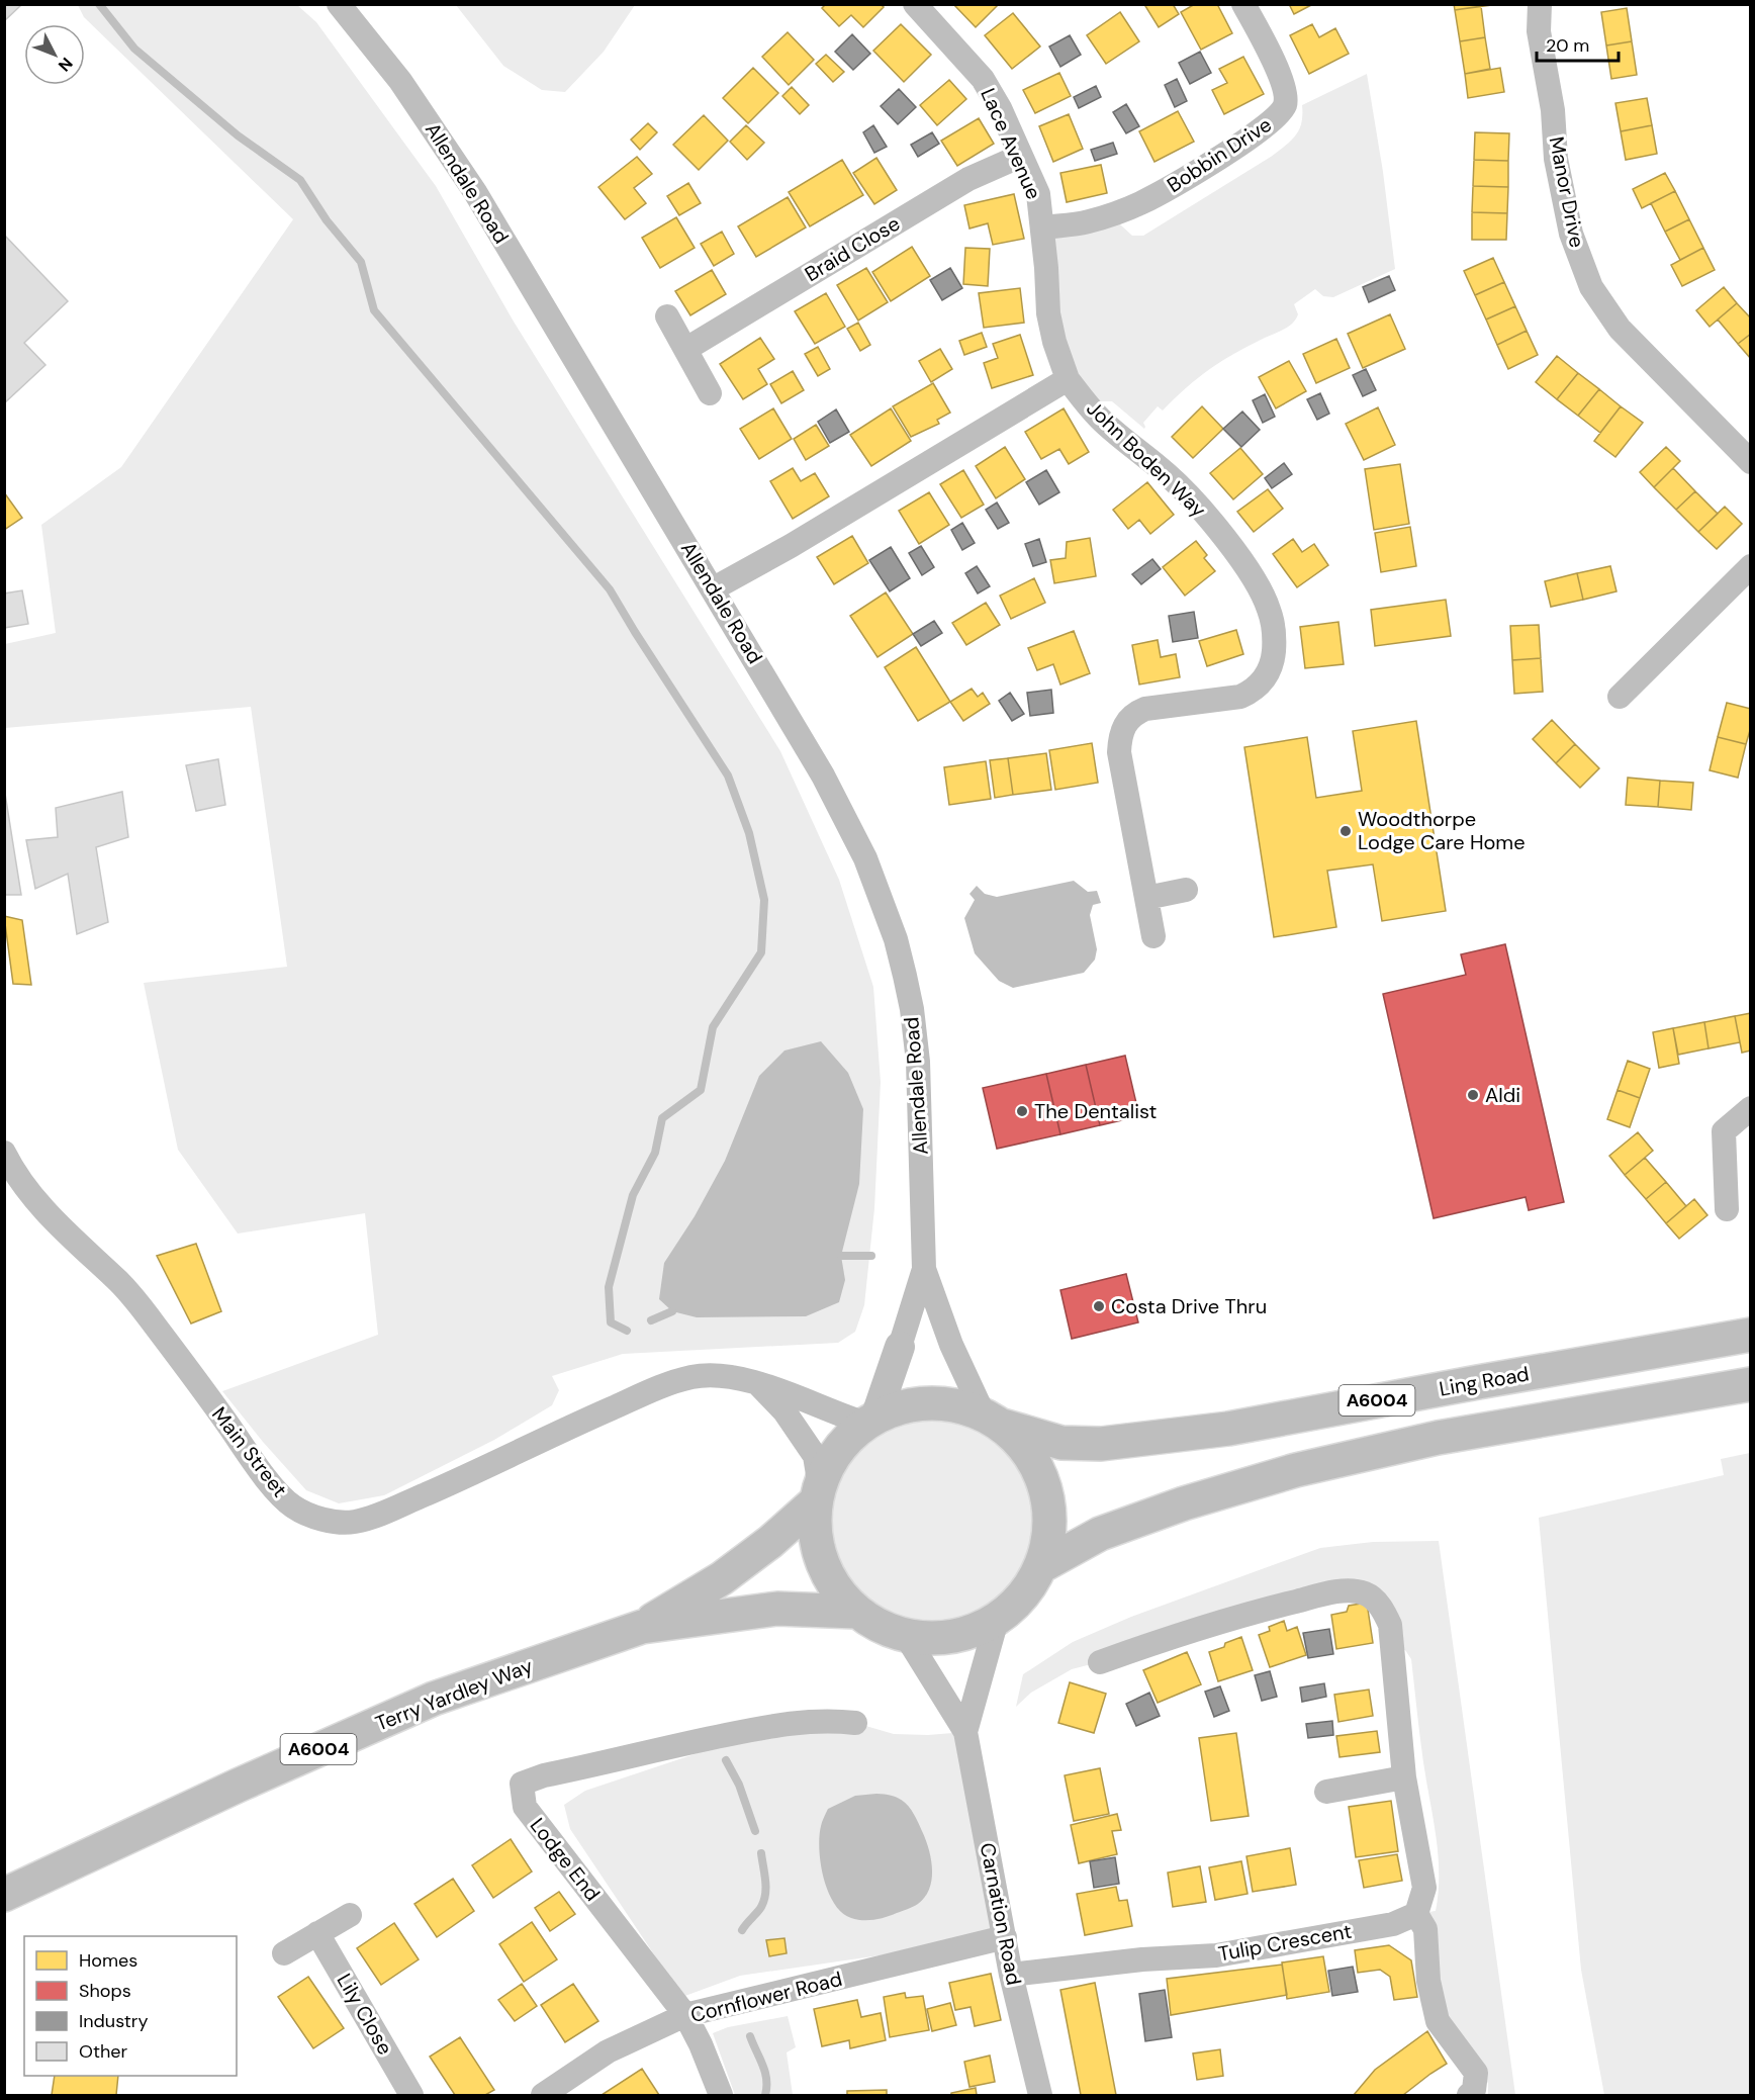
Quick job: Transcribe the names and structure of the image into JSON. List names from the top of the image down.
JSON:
{
  "streets": {
    "main road": ["Ling Road", "A6004", "Terry Yardley Way"],
    "street": [
      "Lace Avenue",
      "Bobbin Drive",
      "Allendale Road",
      "Manor Drive",
      "Braid Close",
      "John Boden Way",
      "Main Street",
      "Lodge End",
      "Carnation Road",
      "Tulip Crescent",
      "Cornflower Road",
      "Lily Close"
    ]
  },
  "crossings": [
    ["Lace Avenue", "Bobbin Drive"],
    ["Lace Avenue", "Braid Close"],
    ["Lace Avenue", "John Boden Way"],
    ["Allendale Road", "Ling Road"],
    ["Allendale Road", "A6004"],
    ["Allendale Road", "Main Street"],
    ["Ling Road", "A6004"],
    ["A6004", "Main Street"],
    ["A6004", "Terry Yardley Way"],
    ["A6004", "Carnation Road"],
    ["Lodge End", "Cornflower Road"],
    ["Carnation Road", "Tulip Crescent"],
    ["Carnation Road", "Cornflower Road"]
  ],
  "places": [
    "Woodthorpe Lodge Care Home",
    "Aldi",
    "The Dentalist",
    "Costa Drive Thru"
  ],
  "legend": [
    "Homes",
    "Shops",
    "Industry",
    "Other"
  ],
  "scale_bar": "20 m",
  "north": "bottom right"
}
